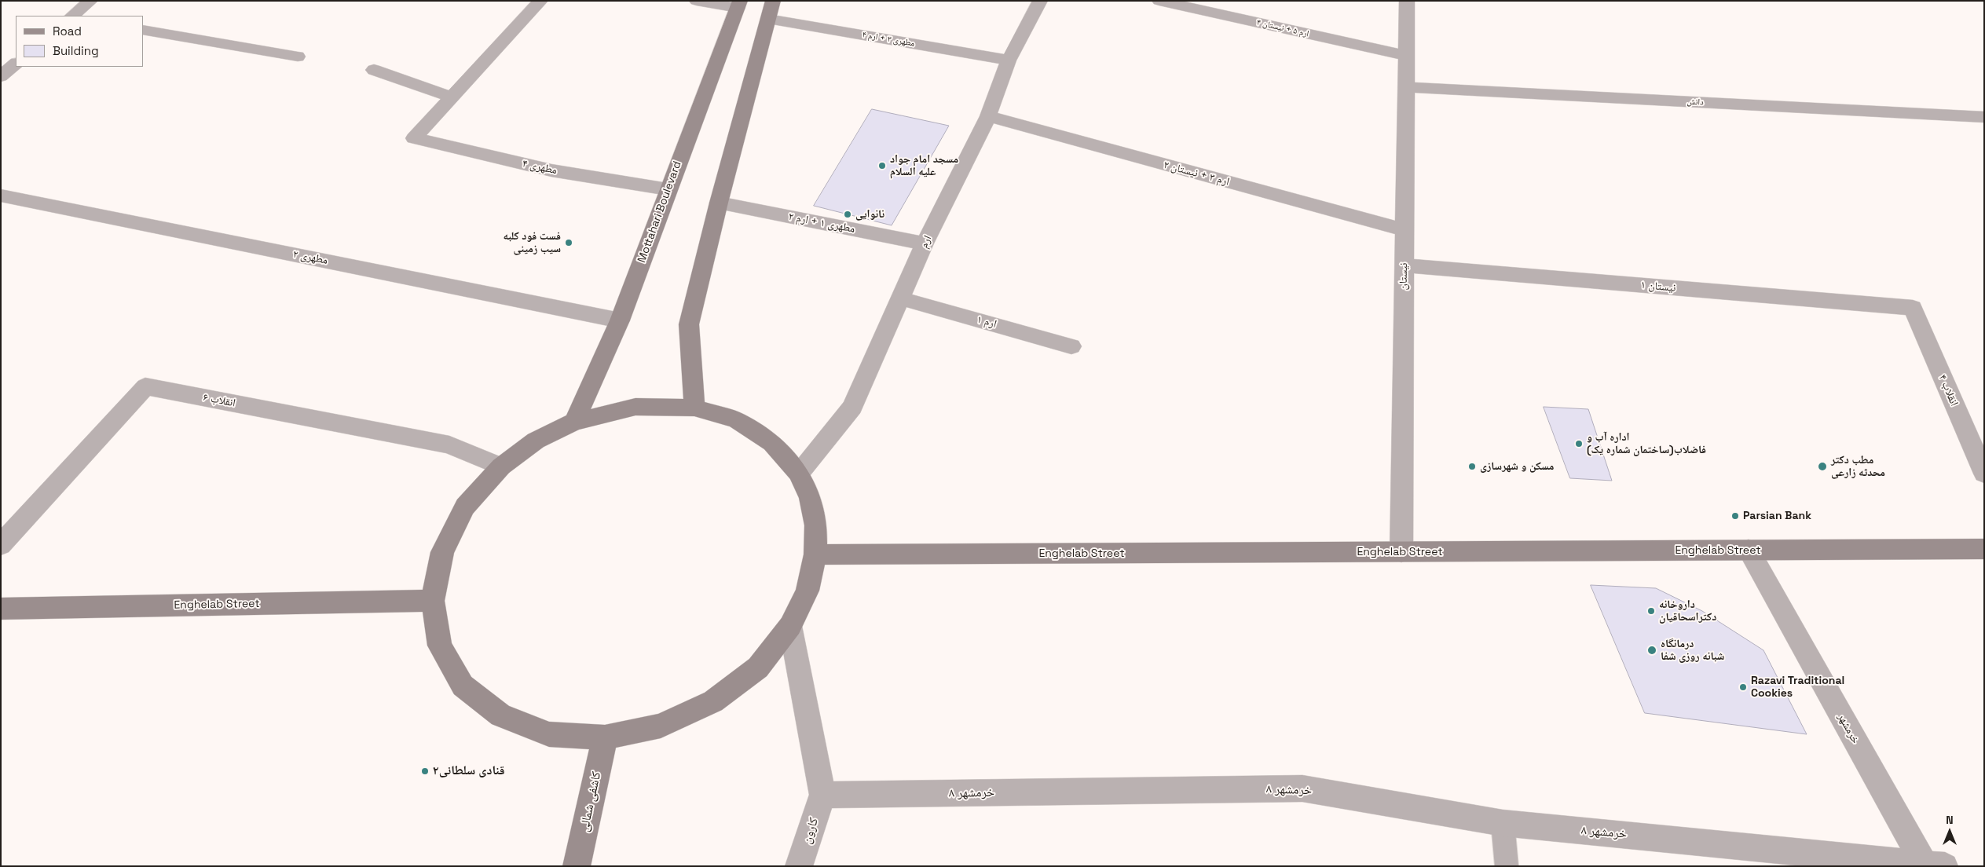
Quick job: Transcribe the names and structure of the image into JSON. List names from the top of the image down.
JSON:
{
  "streets": {
    "main road": ["Mottahari Boulevard", "Enghelab Street", "کاشفی شمالی"],
    "street": [
      "ارم ۵ + نیستان ۴",
      "مطهری ۳ + ارم ۴",
      "دانش",
      "مطهری ۴",
      "ارم ۳ + نیستان ۲",
      "مطهری ۱ + ارم ۲",
      "ارم",
      "مطهری ۲",
      "نیستان",
      "نیستان ۱",
      "ارم ۱",
      "انقلاب ۴",
      "انقلاب ۶",
      "خرمشهر",
      "خرمشهر ۸",
      "کارون"
    ]
  },
  "crossings": [
    ["ارم ۵ + نیستان ۴", "نیستان"],
    ["مطهری ۳ + ارم ۴", "ارم"],
    ["دانش", "نیستان"],
    ["مطهری ۴", "Mottahari Boulevard"],
    ["ارم ۳ + نیستان ۲", "ارم"],
    ["ارم ۳ + نیستان ۲", "نیستان"],
    ["Mottahari Boulevard", "مطهری ۲"],
    ["مطهری ۱ + ارم ۲", "ارم"],
    ["ارم", "ارم ۱"],
    ["نیستان", "نیستان ۱"],
    ["نیستان", "Enghelab Street"],
    ["نیستان ۱", "انقلاب ۴"],
    ["Enghelab Street", "خرمشهر"],
    ["خرمشهر", "خرمشهر ۸"],
    ["خرمشهر ۸", "کارون"]
  ],
  "places": [
    "مسجد امام جواد علیه السلام",
    "نانوایی",
    "فست فود کلبه سیب زمینی",
    "اداره آب و فاضلاب(ساختمان شماره یک)",
    "مسکن و شهرسازی",
    "مطب دکتر محدثه زارعی",
    "Parsian Bank",
    "داروخانه دکتراسحاقیان",
    "درمانگاه شبانه روزی شفا",
    "Razavi Traditional Cookies",
    "قنادی سلطانی۲"
  ],
  "legend": ["Road", "Building"],
  "north": "top"
}
